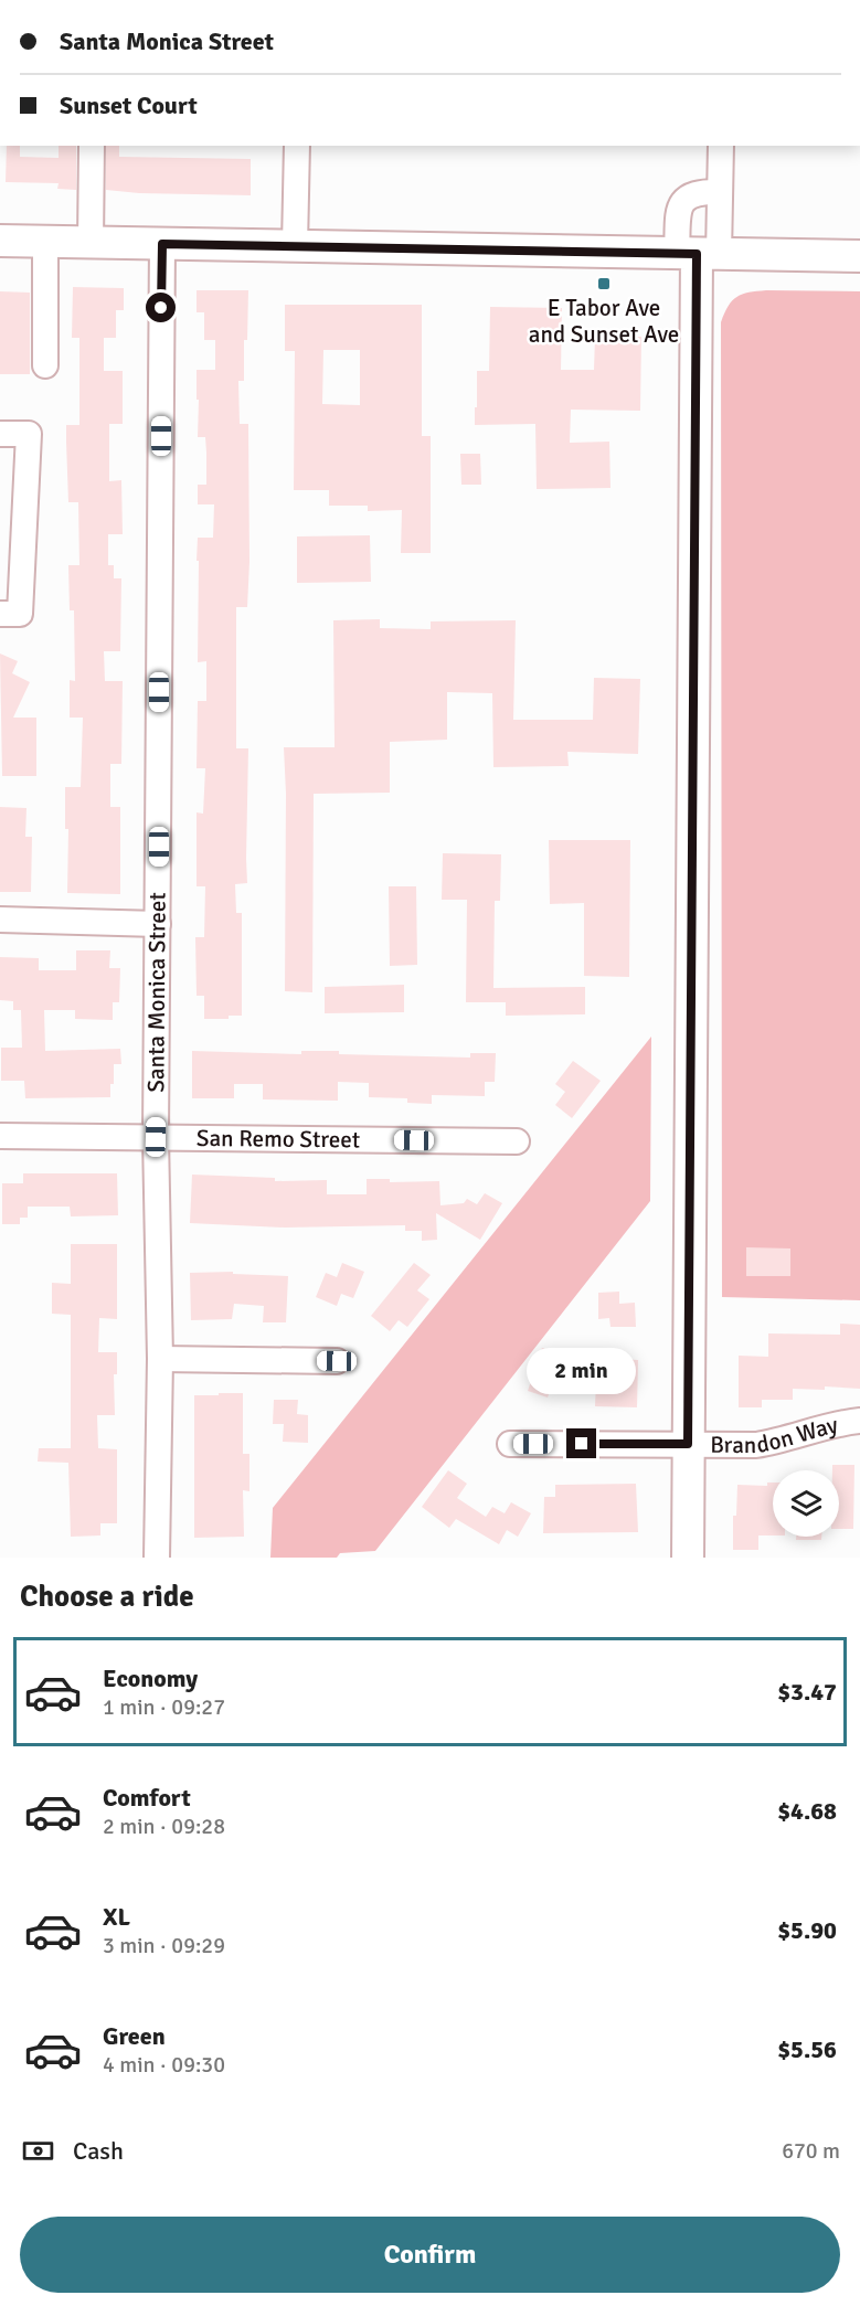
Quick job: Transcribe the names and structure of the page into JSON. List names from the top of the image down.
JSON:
{
  "streets": {
    "street": ["Santa Monica Street", "San Remo Street", "Brandon Way"]
  },
  "crossings": [
    ["Santa Monica Street", "San Remo Street"]
  ],
  "places": {
    "transit": ["E Tabor Ave and Sunset Ave"]
  },
  "page": {
    "banner": ["Santa Monica Street", "Sunset Court"],
    "bubble": "2 min",
    "heading": "Choose a ride",
    "list": [
      {
        "name": "Economy",
        "note": "1 min · 09:27",
        "value": "$3.47"
      },
      {
        "name": "Comfort",
        "note": "2 min · 09:28",
        "value": "$4.68"
      },
      {
        "name": "XL",
        "note": "3 min · 09:29",
        "value": "$5.90"
      },
      {
        "name": "Green",
        "note": "4 min · 09:30",
        "value": "$5.56"
      }
    ],
    "pay": ["Cash", "670 m"],
    "buttons": "Confirm"
  }
}
